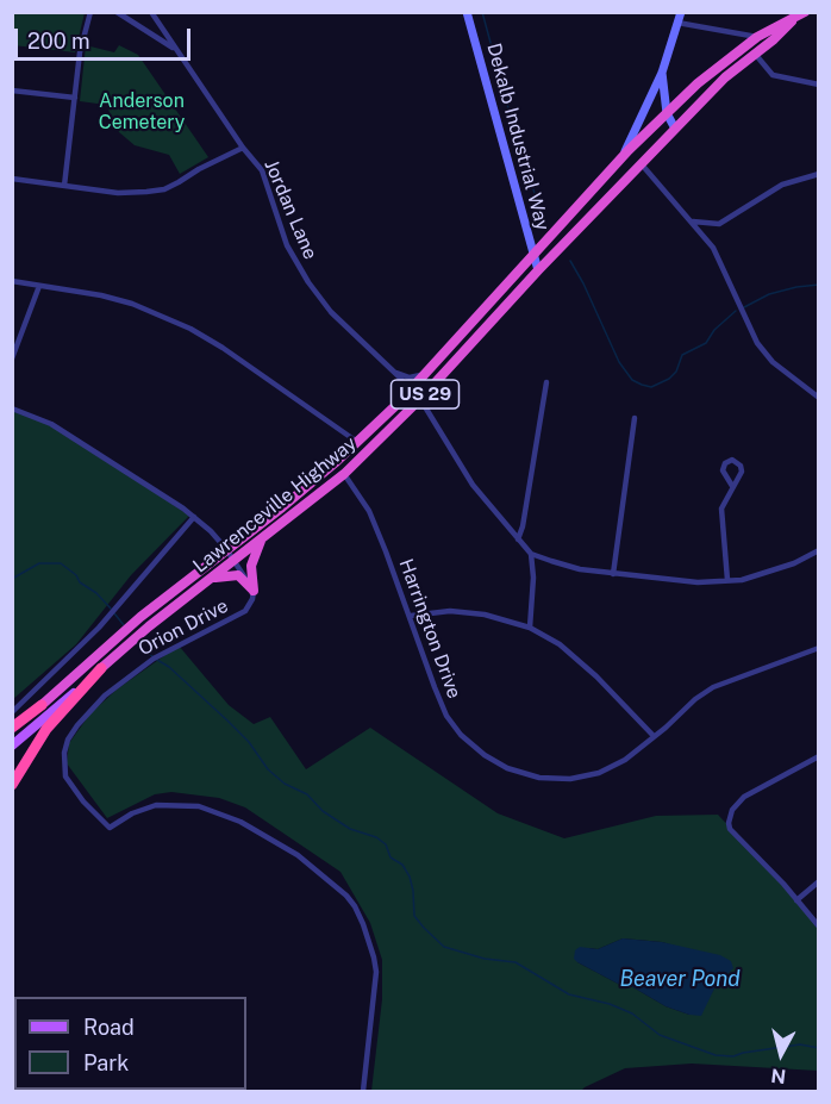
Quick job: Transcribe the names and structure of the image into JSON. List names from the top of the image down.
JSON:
{
  "streets": {
    "highway": ["US 29", "Lawrenceville Highway"],
    "main road": ["Dekalb Industrial Way"],
    "street": ["Jordan Lane", "Orion Drive", "Harrington Drive"]
  },
  "crossings": [
    ["Dekalb Industrial Way", "US 29"],
    ["Dekalb Industrial Way", "Lawrenceville Highway"],
    ["US 29", "Lawrenceville Highway"],
    ["Lawrenceville Highway", "Harrington Drive"]
  ],
  "water": ["Beaver Pond"],
  "parks": ["Anderson Cemetery"],
  "legend": ["Road", "Park"],
  "scale_bar": "200 m",
  "north": "bottom"
}
